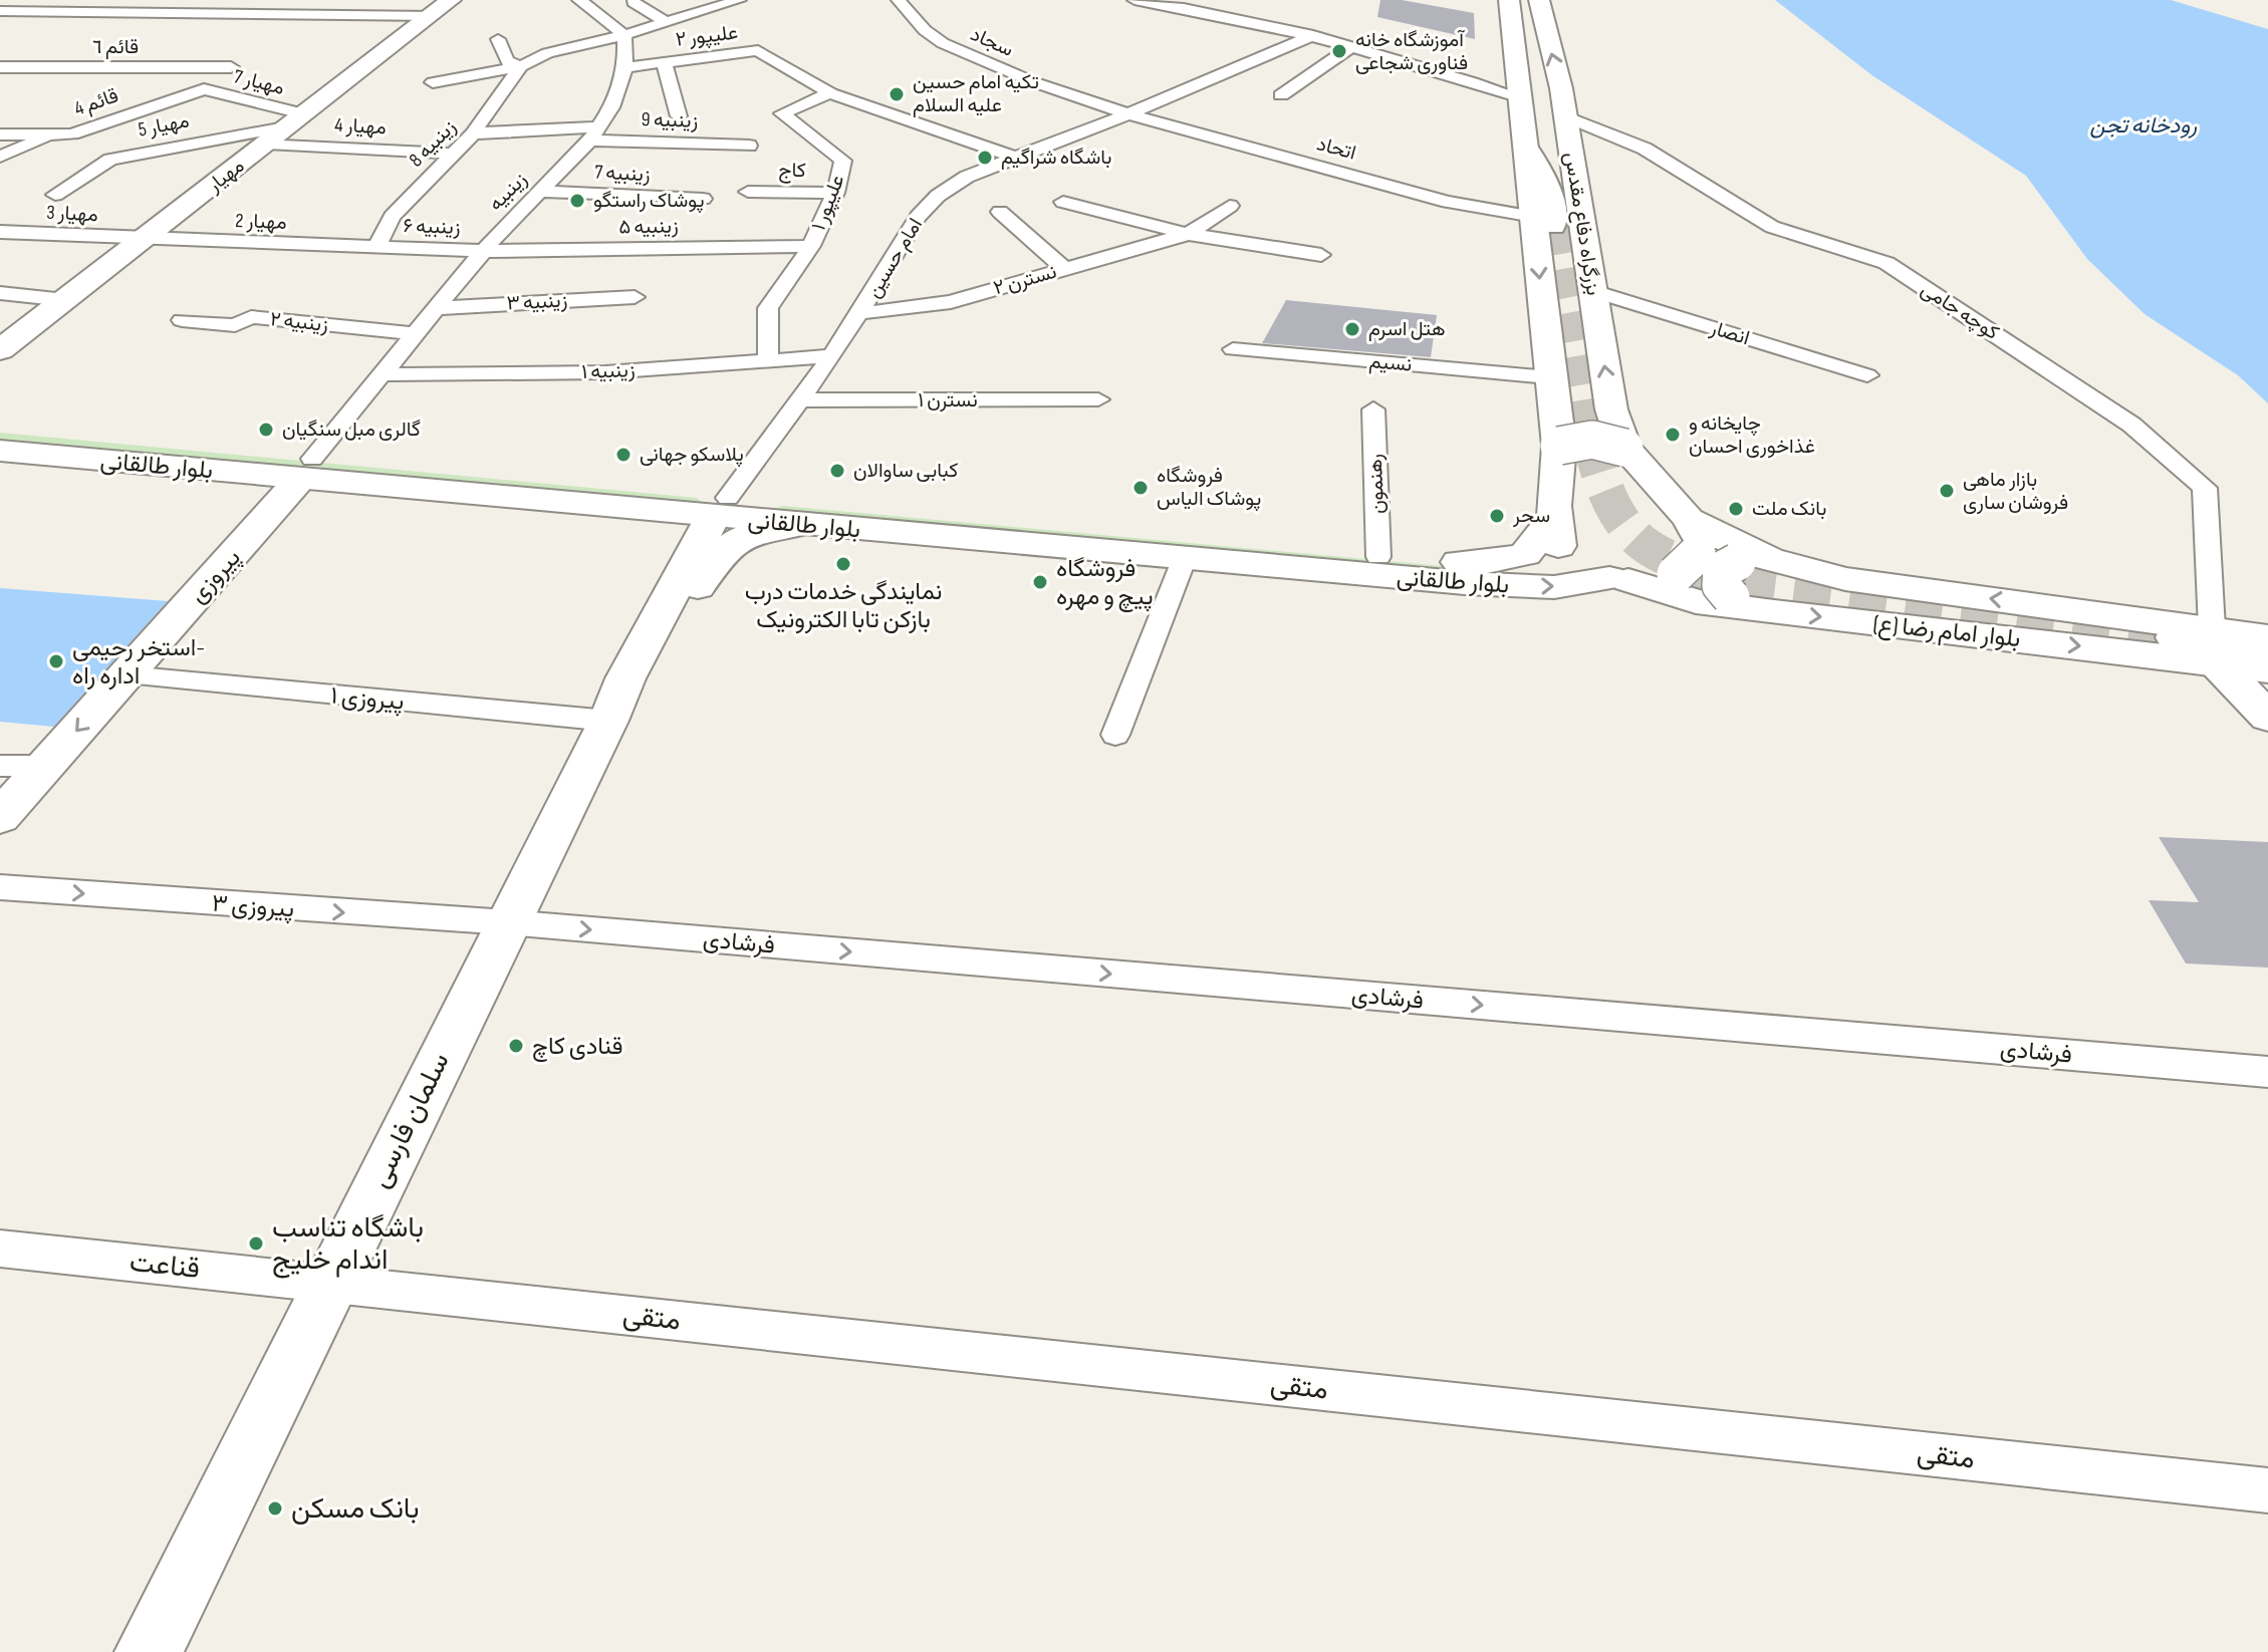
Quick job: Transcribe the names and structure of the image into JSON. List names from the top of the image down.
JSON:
{
  "streets": {
    "main road": [
      "مهیار",
      "بزرگراه دفاع مقدس",
      "بلوار طالقانی",
      "پیروزی",
      "بلوار امام رضا (ع)",
      "سلمان فارسی"
    ],
    "street": [
      "علیپور ۲",
      "سجاد",
      "قائم ٦",
      "مهیار 7",
      "قائم 4",
      "زینبیه 9",
      "مهیار 5",
      "مهیار 4",
      "زینبیه 8",
      "اتحاد",
      "کاج",
      "زینبیه 7",
      "زینبیه",
      "علیپور ۱",
      "مهیار 3",
      "مهیار 2",
      "زینبیه ۶",
      "زینبیه ۵",
      "امام حسین",
      "نسترن ۲",
      "زینبیه ۳",
      "کوچه جامی",
      "زینبیه ۲",
      "انصار",
      "نسیم",
      "زینبیه ۱",
      "نسترن ۱",
      "رهنمون",
      "پیروزی ١",
      "پیروزی ٣",
      "فرشادی",
      "قناعت",
      "متقی"
    ]
  },
  "crossings": [
    ["علیپور ۲", "زینبیه"],
    ["علیپور ۲", "علیپور ۱"],
    ["علیپور ۲", "امام حسین"],
    ["سجاد", "اتحاد"],
    ["سجاد", "امام حسین"],
    ["مهیار 7", "قائم 4"],
    ["مهیار 7", "مهیار 5"],
    ["مهیار 7", "مهیار"],
    ["زینبیه 9", "زینبیه 8"],
    ["زینبیه 9", "زینبیه"],
    ["مهیار 5", "مهیار"],
    ["مهیار 4", "زینبیه 8"],
    ["مهیار 4", "مهیار"],
    ["زینبیه 8", "زینبیه"],
    ["زینبیه 8", "مهیار 2"],
    ["زینبیه 8", "زینبیه ۶"],
    ["اتحاد", "بزرگراه دفاع مقدس"],
    ["اتحاد", "امام حسین"],
    ["کاج", "علیپور ۱"],
    ["زینبیه 7", "زینبیه"],
    ["مهیار", "مهیار 3"],
    ["مهیار", "مهیار 2"],
    ["زینبیه", "زینبیه ۶"],
    ["زینبیه", "زینبیه ۵"],
    ["زینبیه", "زینبیه ۳"],
    ["زینبیه", "زینبیه ۲"],
    ["زینبیه", "زینبیه ۱"],
    ["زینبیه", "بلوار طالقانی"],
    ["زینبیه", "پیروزی"],
    ["علیپور ۱", "زینبیه ۵"],
    ["علیپور ۱", "زینبیه ۱"],
    ["مهیار 3", "مهیار 2"],
    ["مهیار 2", "زینبیه ۶"],
    ["بزرگراه دفاع مقدس", "کوچه جامی"],
    ["بزرگراه دفاع مقدس", "انصار"],
    ["بزرگراه دفاع مقدس", "نسیم"],
    ["بزرگراه دفاع مقدس", "بلوار طالقانی"],
    ["بزرگراه دفاع مقدس", "بلوار امام رضا (ع)"],
    ["زینبیه ۶", "زینبیه ۵"],
    ["امام حسین", "نسترن ۲"],
    ["امام حسین", "زینبیه ۱"],
    ["امام حسین", "نسترن ۱"],
    ["امام حسین", "بلوار طالقانی"],
    ["امام حسین", "سلمان فارسی"],
    ["کوچه جامی", "بلوار امام رضا (ع)"],
    ["بلوار طالقانی", "رهنمون"],
    ["بلوار طالقانی", "پیروزی"],
    ["بلوار طالقانی", "بلوار امام رضا (ع)"],
    ["بلوار طالقانی", "سلمان فارسی"],
    ["پیروزی", "پیروزی ١"],
    ["پیروزی ١", "سلمان فارسی"],
    ["پیروزی ٣", "فرشادی"],
    ["پیروزی ٣", "سلمان فارسی"],
    ["فرشادی", "سلمان فارسی"],
    ["سلمان فارسی", "قناعت"],
    ["سلمان فارسی", "متقی"],
    ["قناعت", "متقی"]
  ],
  "one_way": ["پیروزی ٣", "فرشادی"],
  "water": ["رودخانه تجن"],
  "places": [
    "آموزشگاه خانه فناوری شجاعی",
    "تکیه امام حسین علیه السلام",
    "باشگاه شراگیم",
    "پوشاک راستگو",
    "هتل اسرم",
    "گالری مبل سنگیان",
    "چایخانه و غذاخوری احسان",
    "پلاسکو جهانی",
    "کبابی ساوالان",
    "فروشگاه پوشاک الیاس",
    "بازار ماهی فروشان ساری",
    "بانک ملت",
    "سحر",
    "نمایندگی خدمات درب بازکن تابا الکترونیک",
    "فروشگاه پیچ و مهره",
    "استخر رحیمی- اداره راه",
    "قنادی کاچ",
    "باشگاه تناسب اندام خلیج",
    "بانک مسکن"
  ]
}
